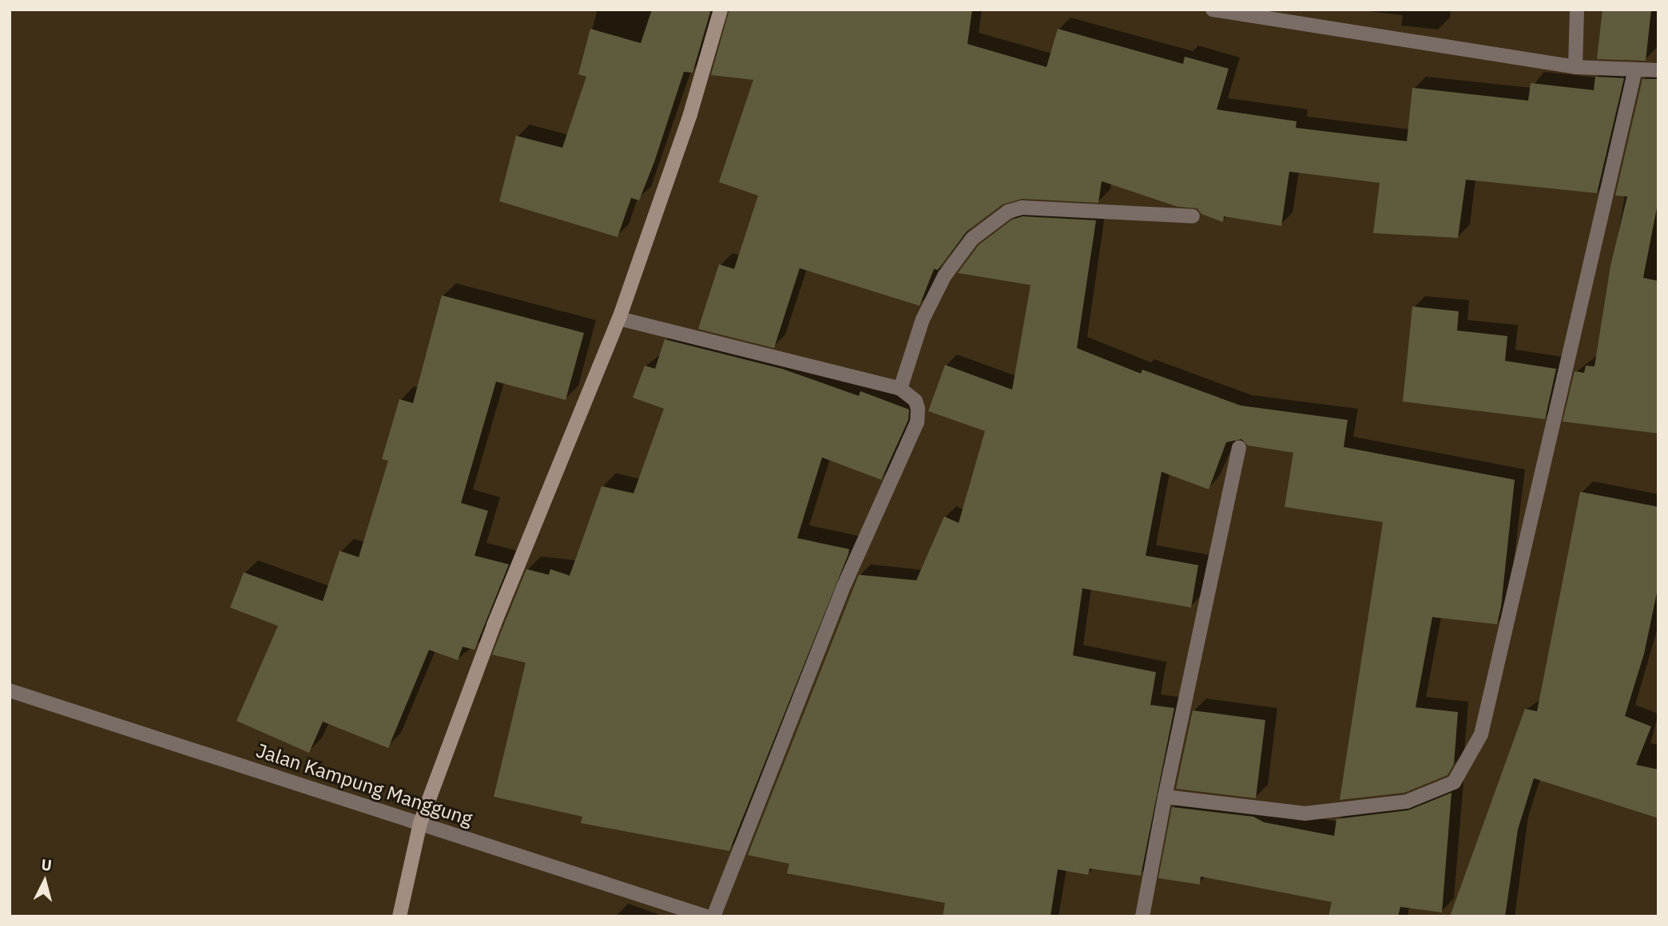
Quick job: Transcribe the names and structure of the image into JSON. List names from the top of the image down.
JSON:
{
  "streets": {
    "street": ["Jalan Kampung Manggung"]
  },
  "north": "top"
}
